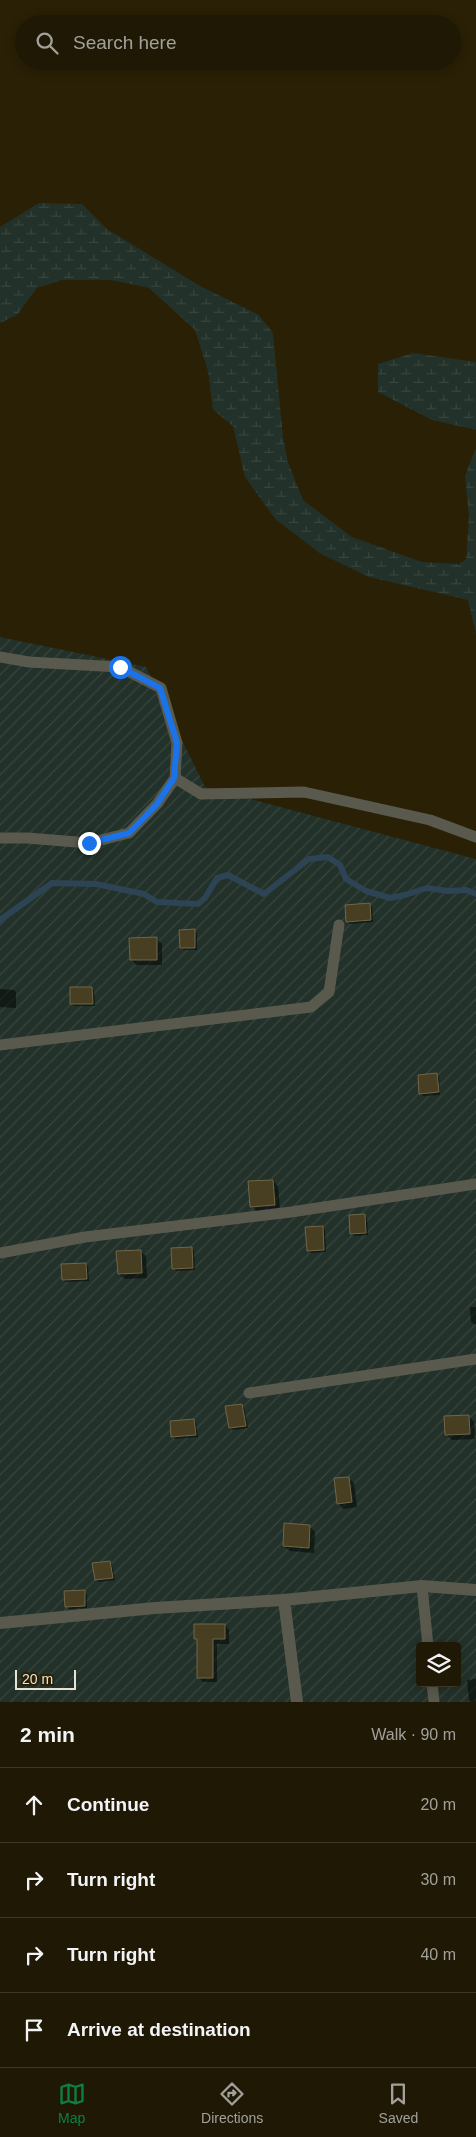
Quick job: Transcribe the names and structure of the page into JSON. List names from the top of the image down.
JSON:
{
  "scale_bar": "20 m",
  "page": {
    "search": "Search here",
    "scale": "20 m",
    "heading": ["2 min", "Walk · 90 m"],
    "list": [
      ["Continue", "20 m"],
      ["Turn right", "30 m"],
      ["Turn right", "40 m"],
      "Arrive at destination"
    ],
    "nav": ["Map", "Directions", "Saved"]
  }
}
